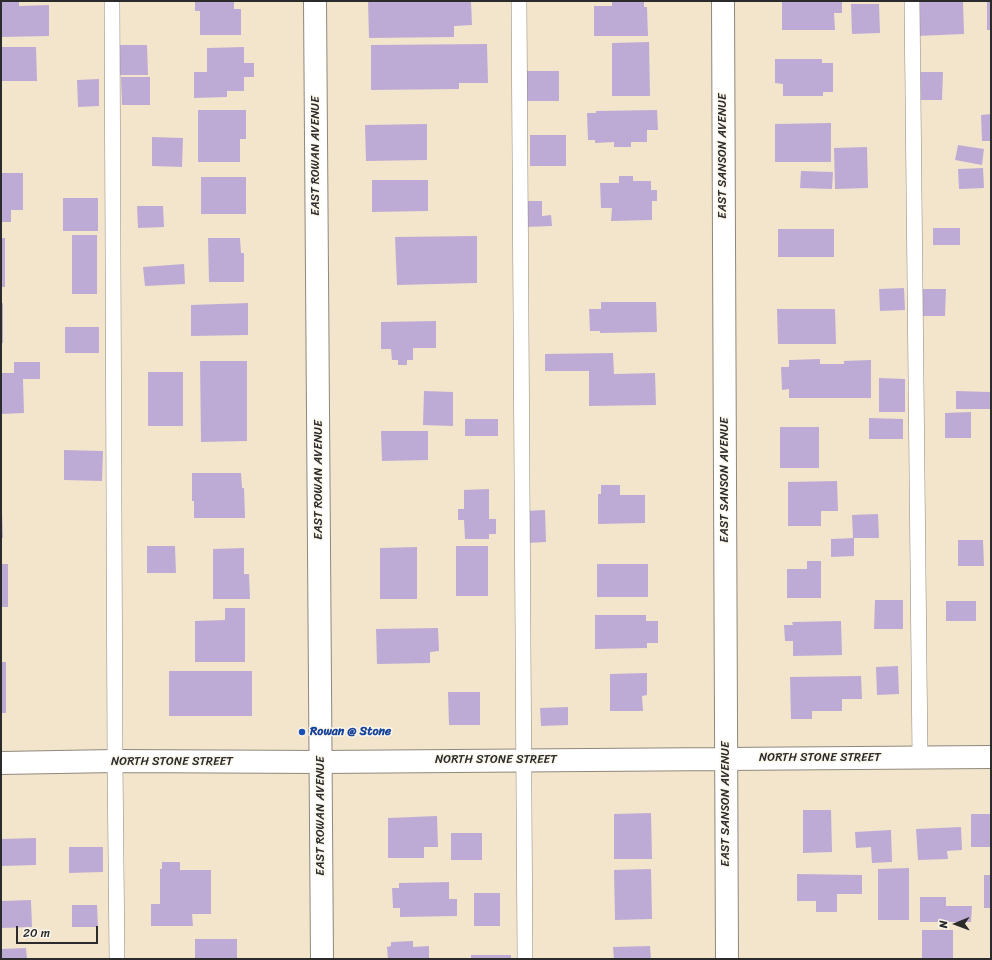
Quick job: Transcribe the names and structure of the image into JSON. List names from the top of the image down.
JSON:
{
  "streets": {
    "street": ["EAST ROWAN AVENUE", "EAST SANSON AVENUE", "NORTH STONE STREET"]
  },
  "crossings": [
    ["EAST ROWAN AVENUE", "NORTH STONE STREET"],
    ["EAST SANSON AVENUE", "NORTH STONE STREET"]
  ],
  "places": ["Rowan @ Stone"],
  "scale_bar": "20 m",
  "north": "left"
}
